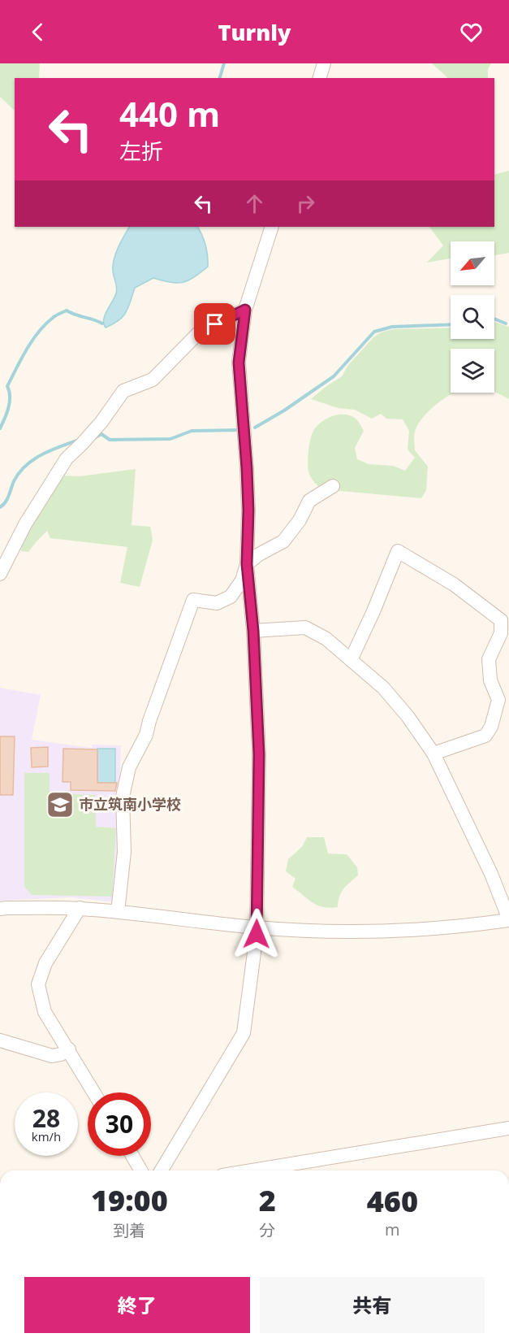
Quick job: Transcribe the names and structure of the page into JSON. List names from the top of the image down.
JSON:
{
  "places": {
    "school or university": ["市立筑南小学校"]
  },
  "north": "bottom left",
  "page": {
    "header": "Turnly",
    "turn": ["440 m", "左折"],
    "speed": "28 km/h",
    "limit": "30",
    "eta": [
      "19:00",
      "到着",
      "2",
      "分",
      "460",
      "m"
    ],
    "buttons": ["終了", "共有"]
  }
}
